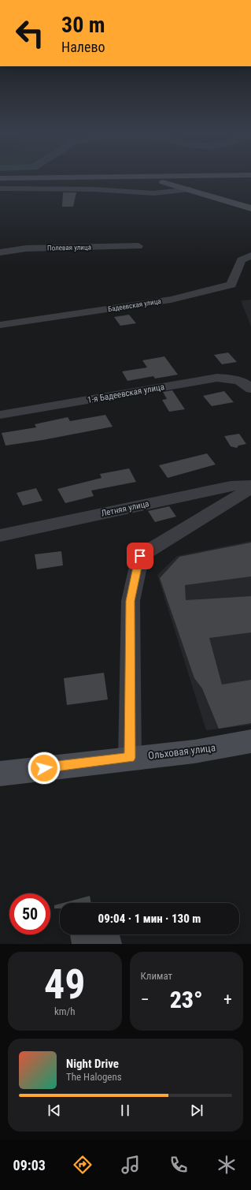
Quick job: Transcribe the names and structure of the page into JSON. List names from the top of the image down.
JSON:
{
  "streets": {
    "main road": ["Ольховая улица"],
    "street": [
      "Полевая улица",
      "Бадеевская улица",
      "1-я Бадеевская улица",
      "Летняя улица"
    ]
  },
  "page": {
    "turn": ["30 m", "Налево"],
    "limit": "50",
    "trip": "09:04 · 1 мин · 130 m",
    "tile": [
      ["49", "km/h"],
      "Климат"
    ],
    "heat": ["−", "23°", "+"],
    "song": ["Night Drive", "The Halogens"],
    "tabs": "09:03"
  }
}
